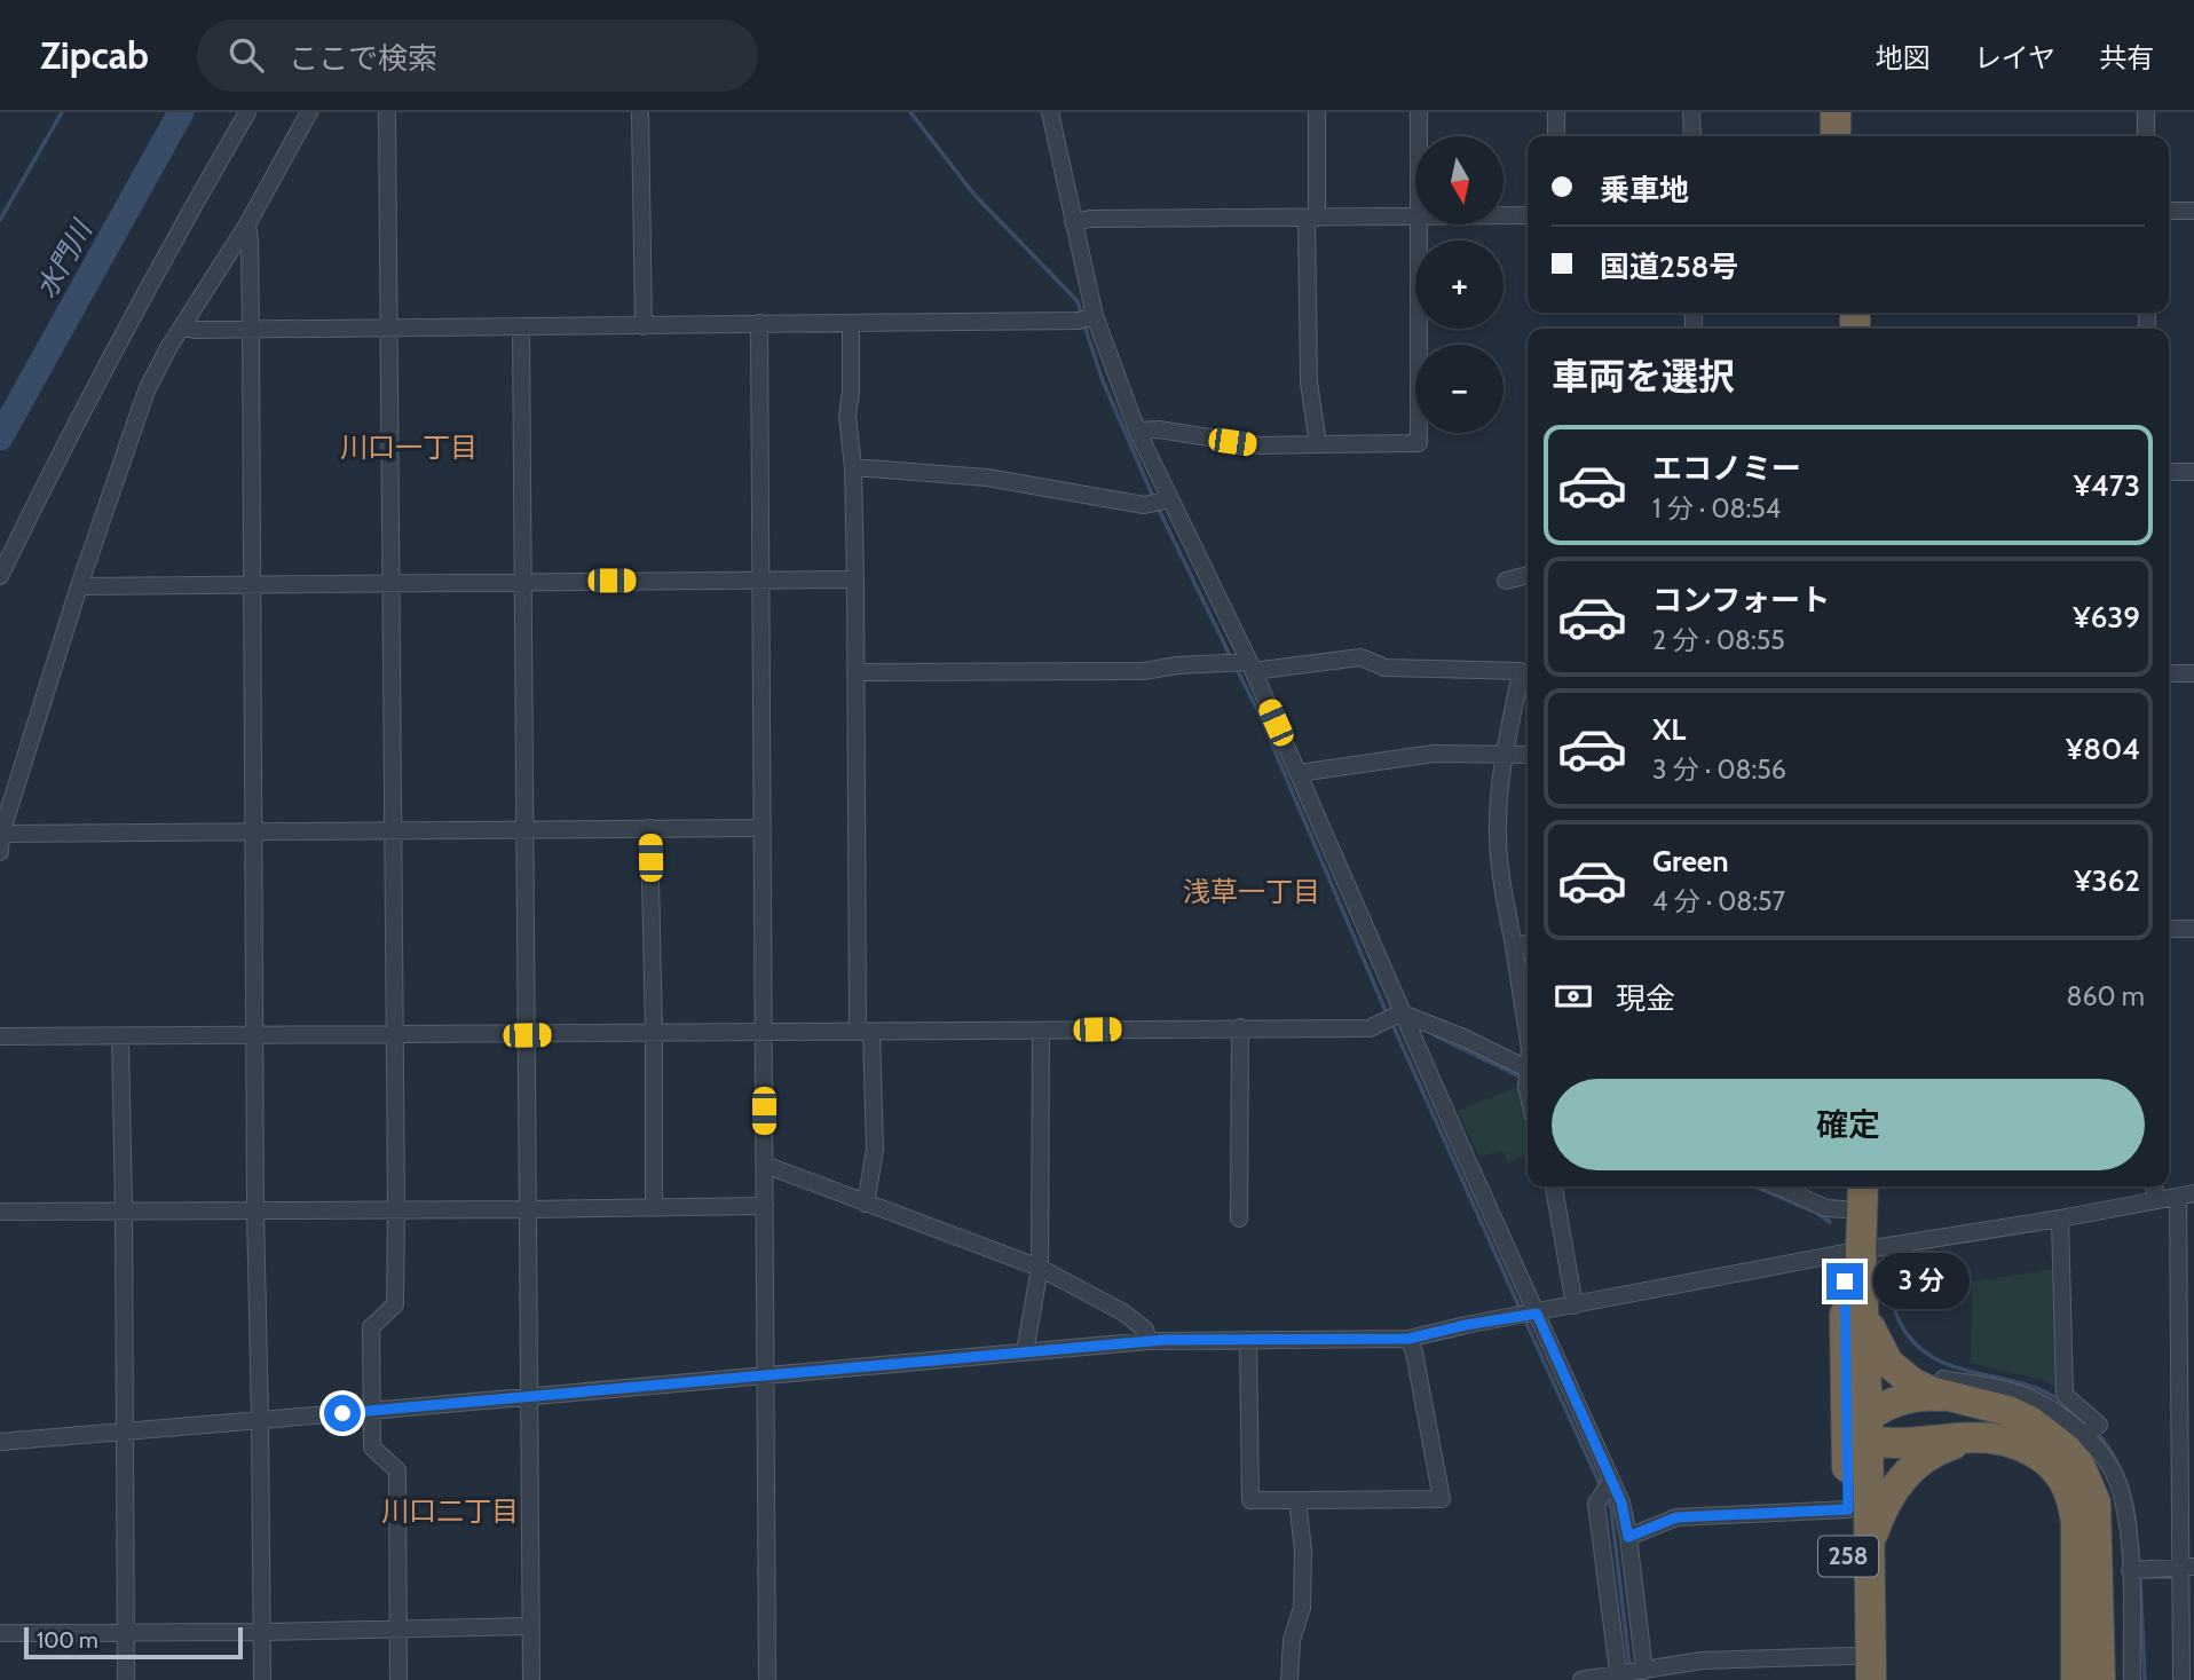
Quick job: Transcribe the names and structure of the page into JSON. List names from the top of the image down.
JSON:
{
  "streets": {
    "highway": ["258"]
  },
  "districts": ["川口一丁目", "浅草一丁目", "川口二丁目"],
  "water": ["水門川"],
  "scale_bar": "100 m",
  "north": "bottom",
  "page": {
    "header": "Zipcab",
    "search": "ここで検索",
    "nav": ["地図", "レイヤ", "共有"],
    "map_buttons": ["+", "−"],
    "banner": ["乗車地", "国道258号"],
    "heading": "車両を選択",
    "list": [
      {
        "name": "エコノミー",
        "note": "1 分 · 08:54",
        "value": "¥473"
      },
      {
        "name": "コンフォート",
        "note": "2 分 · 08:55",
        "value": "¥639"
      },
      {
        "name": "XL",
        "note": "3 分 · 08:56",
        "value": "¥804"
      },
      {
        "name": "Green",
        "note": "4 分 · 08:57",
        "value": "¥362"
      }
    ],
    "pay": ["現金", "860 m"],
    "buttons": "確定",
    "bubble": "3 分",
    "scale": "100 m"
  }
}
